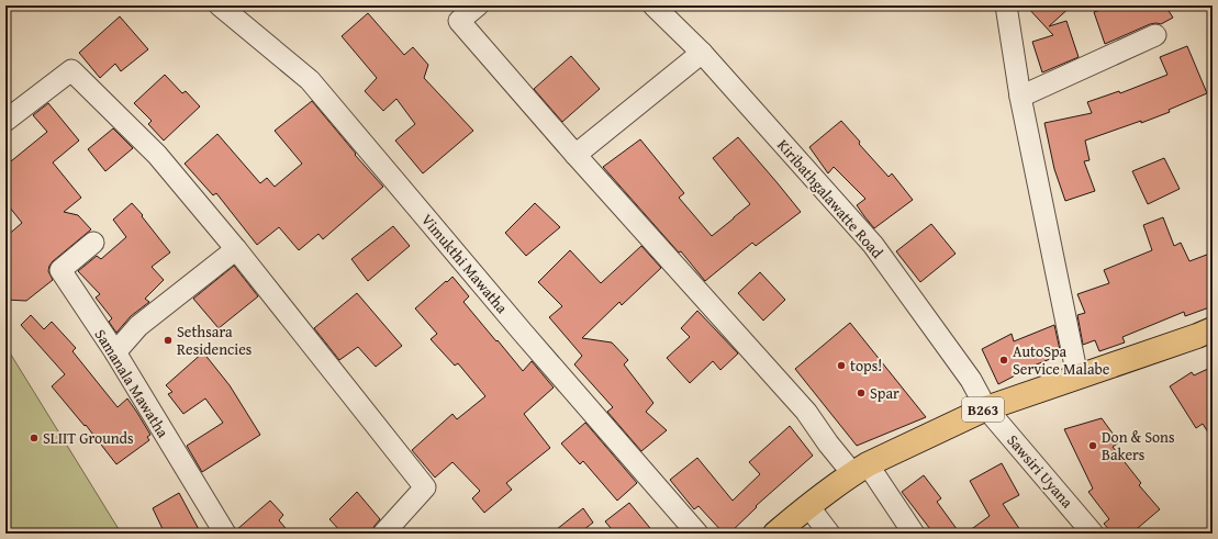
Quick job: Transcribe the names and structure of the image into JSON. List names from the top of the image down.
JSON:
{
  "streets": {
    "main road": ["B263"],
    "street": [
      "Kiribathgalawatte Road",
      "Vimukthi Mawatha",
      "Samanala Mawatha",
      "Sawsiri Uyana"
    ]
  },
  "crossings": [
    ["Kiribathgalawatte Road", "B263"],
    ["Kiribathgalawatte Road", "Sawsiri Uyana"],
    ["B263", "Sawsiri Uyana"]
  ],
  "places": [
    "Sethsara Residencies",
    "AutoSpa Service Malabe",
    "tops!",
    "Spar",
    "SLIIT Grounds",
    "Don & Sons Bakers"
  ]
}
